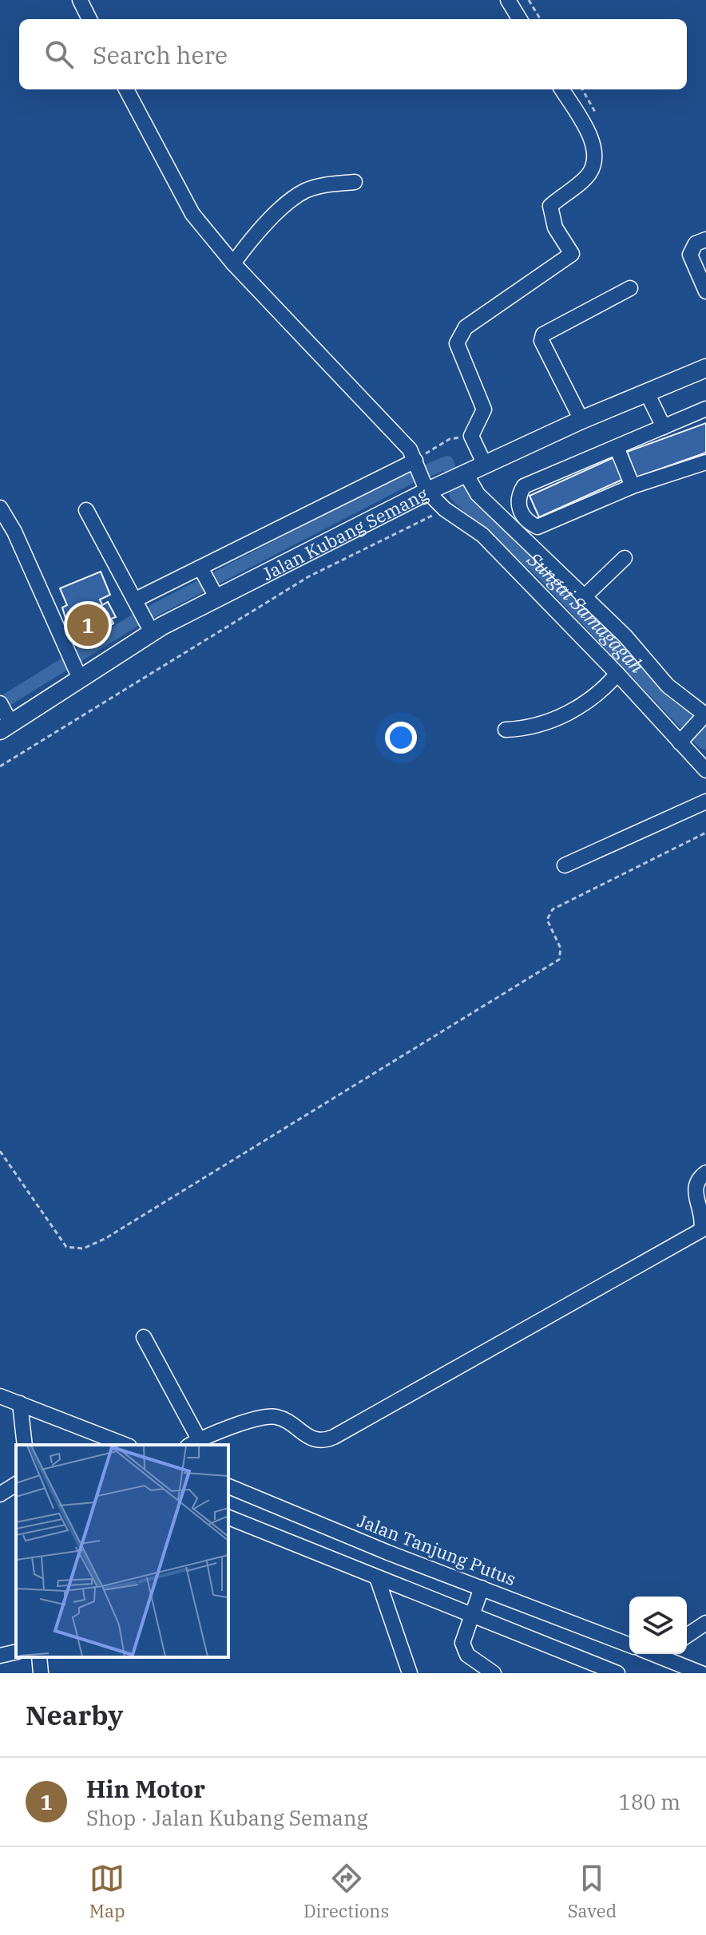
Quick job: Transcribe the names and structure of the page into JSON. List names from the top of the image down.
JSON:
{
  "streets": {
    "main road": ["Jalan Kubang Semang"],
    "street": ["Jalan Tanjung Putus"]
  },
  "water": ["Sungai Samagagah"],
  "page": {
    "search": "Search here",
    "pins": "1",
    "heading": "Nearby",
    "list": [
      {
        "mark": "1",
        "name": "Hin Motor",
        "note": "Shop · Jalan Kubang Semang",
        "value": "180 m"
      }
    ],
    "nav": ["Map", "Directions", "Saved"]
  }
}
